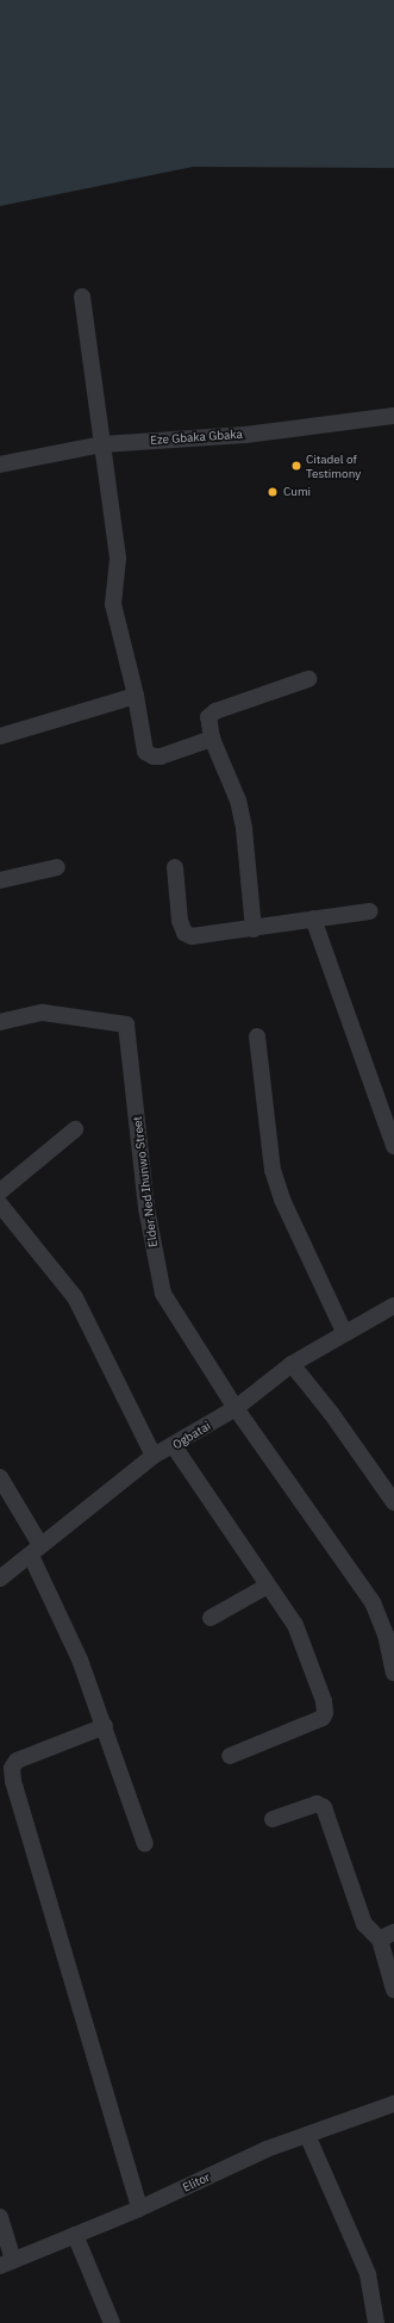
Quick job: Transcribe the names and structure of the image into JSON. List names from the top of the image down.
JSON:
{
  "streets": {
    "street": [
      "Eze Gbaka Gbaka",
      "Elder Ned Ihunwo Street",
      "Ogbatai",
      "Elitor"
    ]
  },
  "crossings": [
    ["Elder Ned Ihunwo Street", "Ogbatai"]
  ],
  "places": ["Citadel of Testimony", "Cumi"]
}
